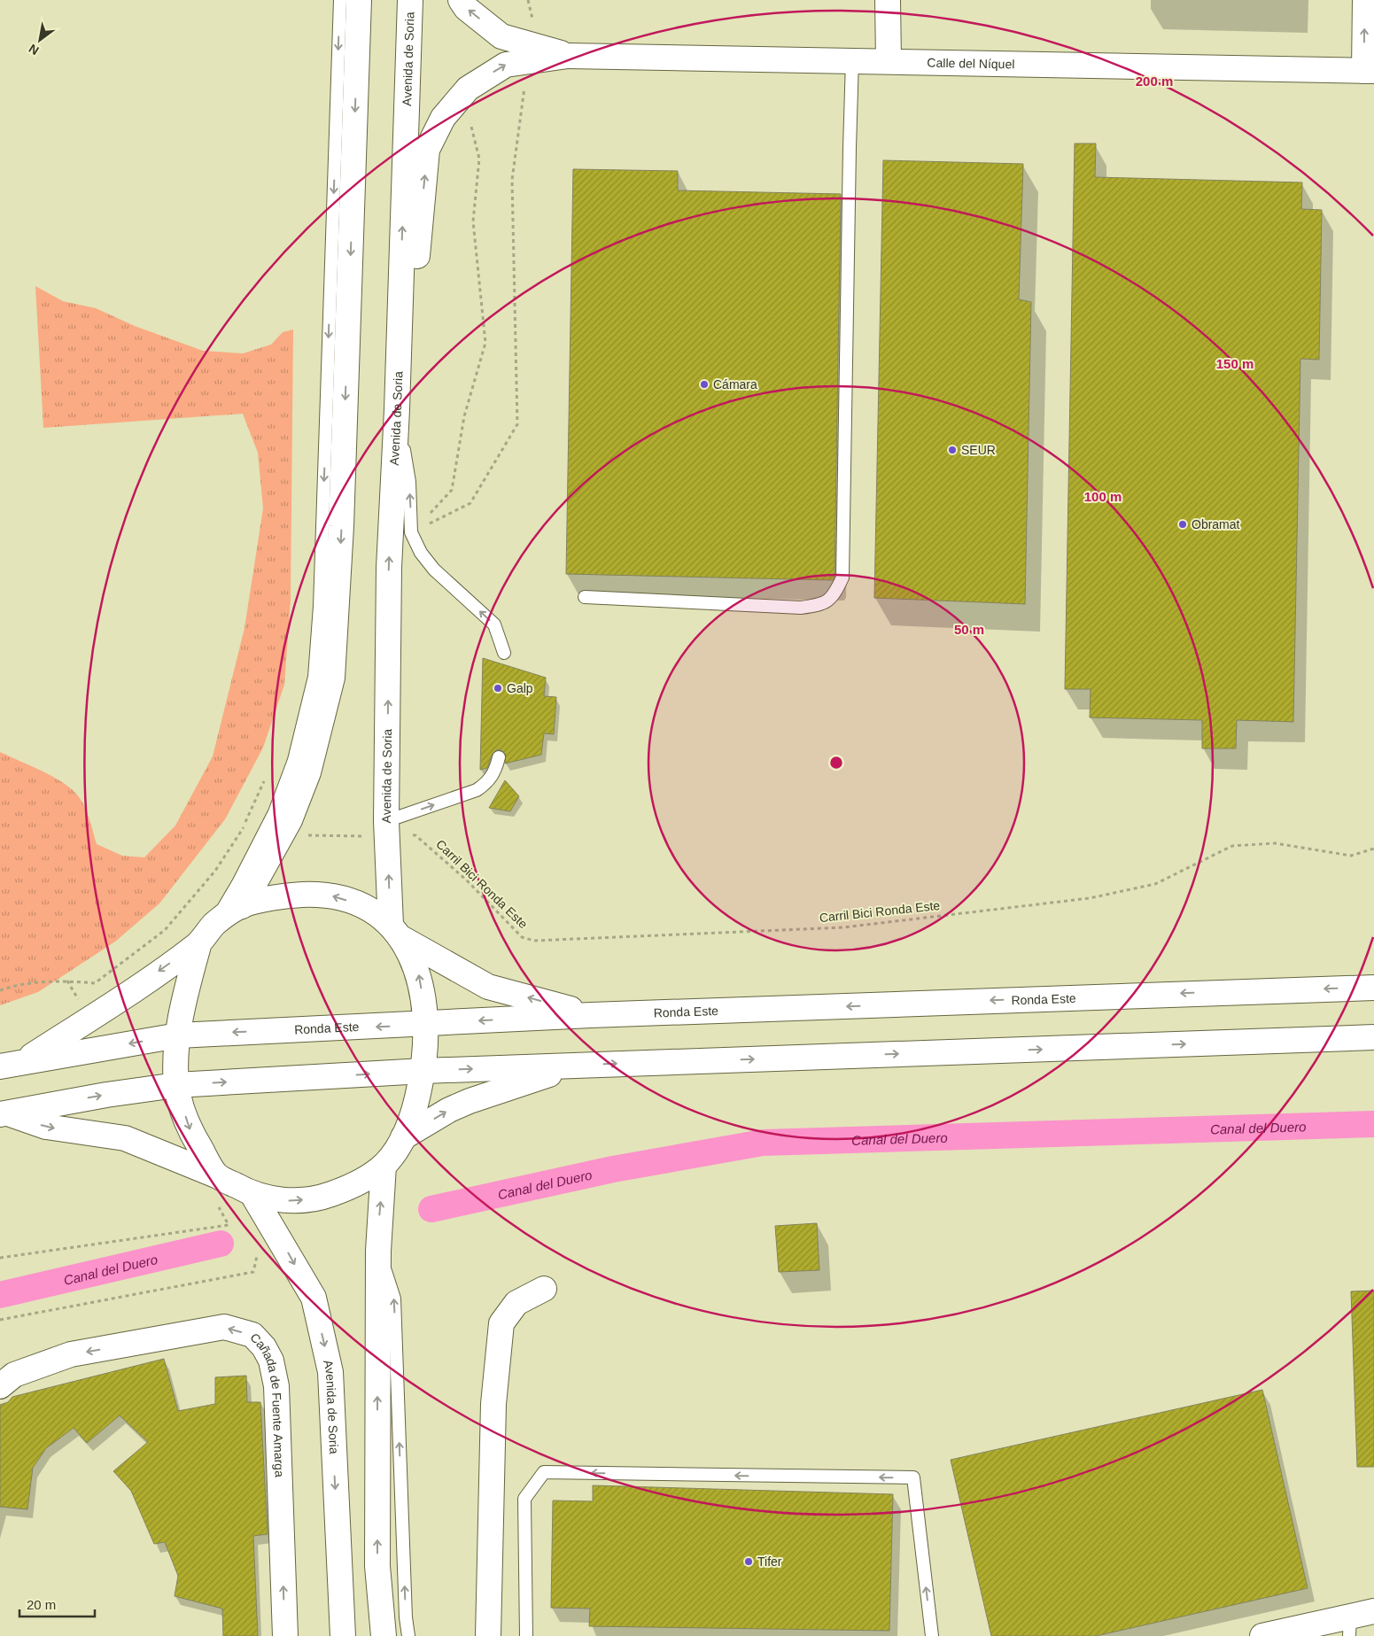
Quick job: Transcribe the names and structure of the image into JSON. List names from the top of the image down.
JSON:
{
  "streets": {
    "main road": [
      "Avenida de Soria",
      "Calle del Níquel",
      "Ronda Este",
      "Cañada de Fuente Amarga"
    ],
    "path": ["Carril Bici Ronda Este"]
  },
  "crossings": [
    ["Avenida de Soria", "Calle del Níquel"],
    ["Avenida de Soria", "Carril Bici Ronda Este"]
  ],
  "water": ["Canal del Duero"],
  "places": [
    "Cámara",
    "SEUR",
    "Obramat",
    "Galp",
    "Tifer"
  ],
  "scale_bar": "20 m",
  "north": "bottom left",
  "rings": [
    "200 m",
    "150 m",
    "100 m",
    "50 m"
  ]
}
